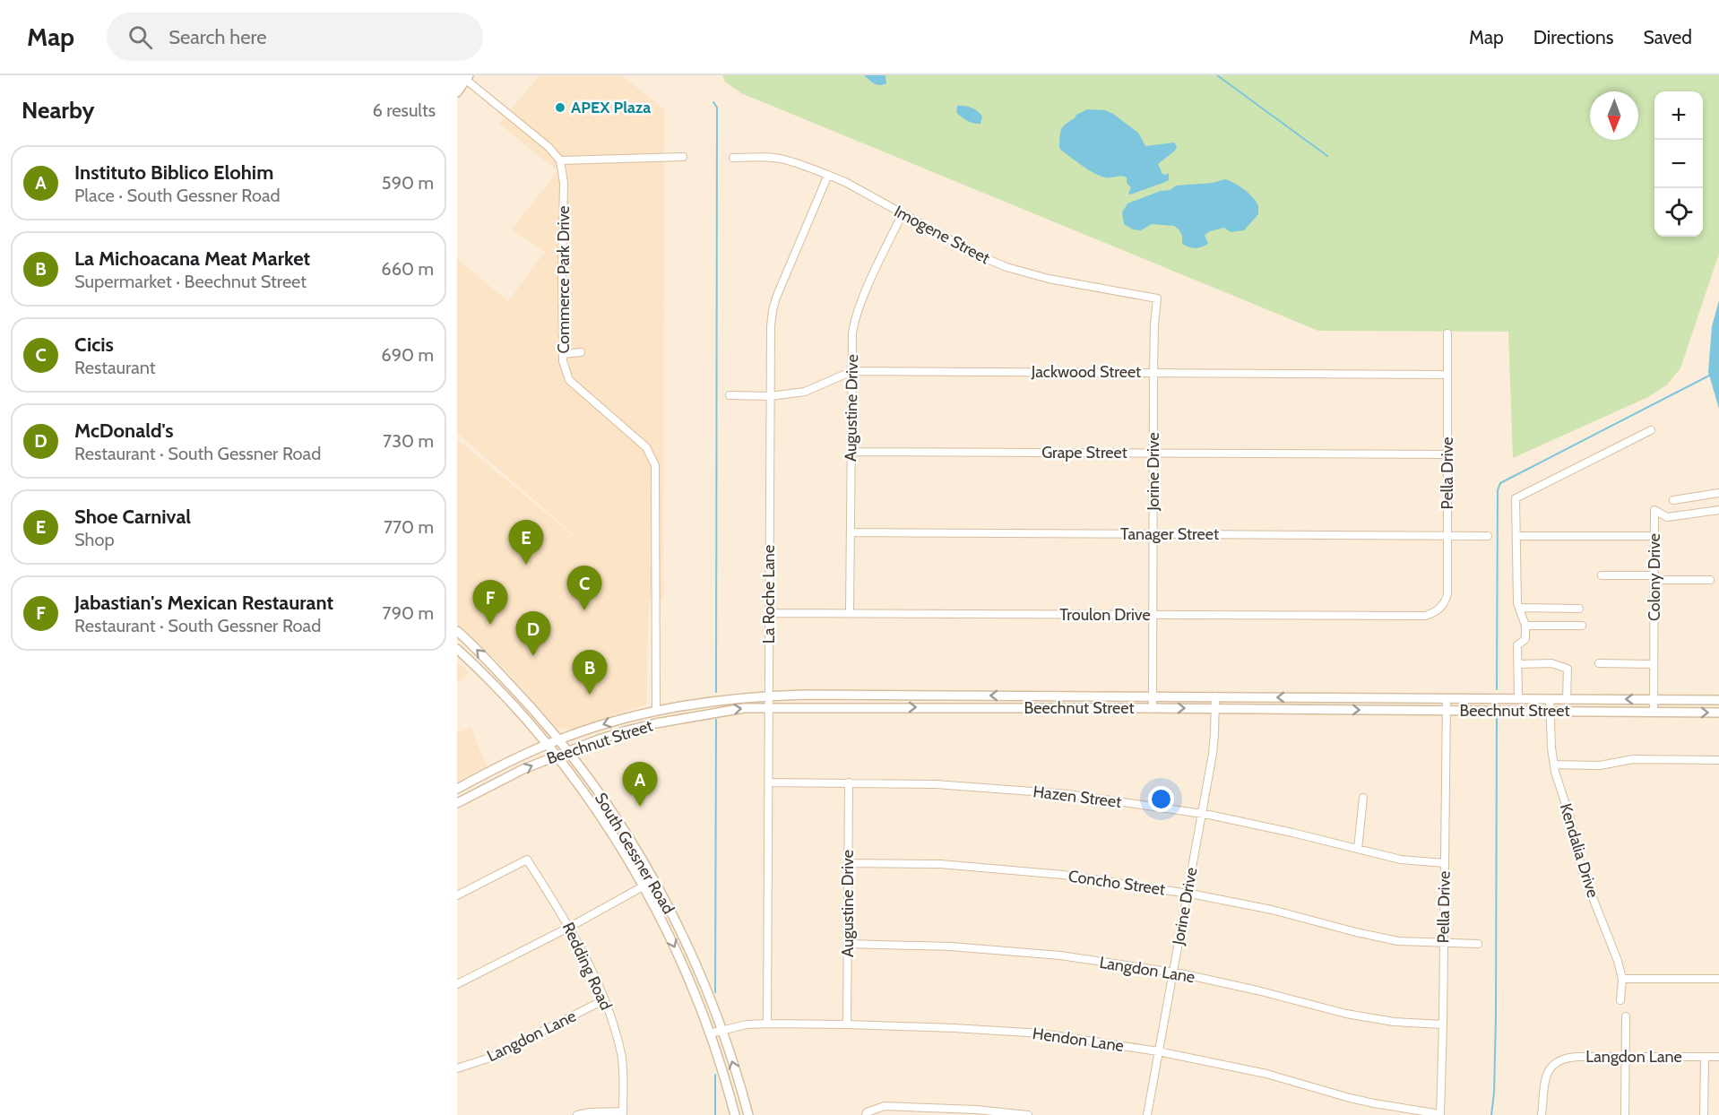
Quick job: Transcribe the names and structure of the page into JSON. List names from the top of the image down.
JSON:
{
  "streets": {
    "main road": ["Beechnut Street", "South Gessner Road"],
    "street": [
      "Imogene Street",
      "Commerce Park Drive",
      "Jackwood Street",
      "Augustine Drive",
      "Grape Street",
      "Jorine Drive",
      "Pella Drive",
      "Tanager Street",
      "Colony Drive",
      "La Roche Lane",
      "Troulon Drive",
      "Hazen Street",
      "Kendalia Drive",
      "Concho Street",
      "Redding Road",
      "Langdon Lane",
      "Hendon Lane"
    ]
  },
  "crossings": [
    ["Imogene Street", "Augustine Drive"],
    ["Imogene Street", "Jorine Drive"],
    ["Imogene Street", "La Roche Lane"],
    ["Commerce Park Drive", "Beechnut Street"],
    ["Jackwood Street", "Augustine Drive"],
    ["Jackwood Street", "Jorine Drive"],
    ["Jackwood Street", "Pella Drive"],
    ["Jackwood Street", "La Roche Lane"],
    ["Augustine Drive", "Grape Street"],
    ["Augustine Drive", "Tanager Street"],
    ["Augustine Drive", "Troulon Drive"],
    ["Augustine Drive", "Hazen Street"],
    ["Augustine Drive", "Concho Street"],
    ["Augustine Drive", "Langdon Lane"],
    ["Augustine Drive", "Hendon Lane"],
    ["Grape Street", "Jorine Drive"],
    ["Grape Street", "Pella Drive"],
    ["Jorine Drive", "Tanager Street"],
    ["Jorine Drive", "Troulon Drive"],
    ["Jorine Drive", "Beechnut Street"],
    ["Jorine Drive", "Hazen Street"],
    ["Jorine Drive", "Concho Street"],
    ["Jorine Drive", "Langdon Lane"],
    ["Jorine Drive", "Hendon Lane"],
    ["Pella Drive", "Tanager Street"],
    ["Pella Drive", "Troulon Drive"],
    ["Pella Drive", "Beechnut Street"],
    ["Pella Drive", "Hazen Street"],
    ["Pella Drive", "Concho Street"],
    ["Pella Drive", "Langdon Lane"],
    ["Pella Drive", "Hendon Lane"],
    ["Colony Drive", "Beechnut Street"],
    ["La Roche Lane", "Troulon Drive"],
    ["La Roche Lane", "Beechnut Street"],
    ["La Roche Lane", "Hazen Street"],
    ["La Roche Lane", "Hendon Lane"],
    ["Beechnut Street", "Kendalia Drive"],
    ["Beechnut Street", "South Gessner Road"],
    ["South Gessner Road", "Hendon Lane"],
    ["Redding Road", "Langdon Lane"]
  ],
  "places": ["APEX Plaza"],
  "north": "bottom",
  "page": {
    "header": "Map",
    "search": "Search here",
    "nav": ["Map", "Directions", "Saved"],
    "heading": ["Nearby", "6 results"],
    "map_buttons": ["+", "−"],
    "list": [
      {
        "mark": "A",
        "name": "Instituto Biblico Elohim",
        "note": "Place · South Gessner Road",
        "value": "590 m"
      },
      {
        "mark": "B",
        "name": "La Michoacana Meat Market",
        "note": "Supermarket · Beechnut Street",
        "value": "660 m"
      },
      {
        "mark": "C",
        "name": "Cicis",
        "note": "Restaurant",
        "value": "690 m"
      },
      {
        "mark": "D",
        "name": "McDonald's",
        "note": "Restaurant · South Gessner Road",
        "value": "730 m"
      },
      {
        "mark": "E",
        "name": "Shoe Carnival",
        "note": "Shop",
        "value": "770 m"
      },
      {
        "mark": "F",
        "name": "Jabastian's Mexican Restaurant",
        "note": "Restaurant · South Gessner Road",
        "value": "790 m"
      }
    ],
    "pins": [
      "E",
      "C",
      "F",
      "D",
      "B",
      "A"
    ]
  }
}
